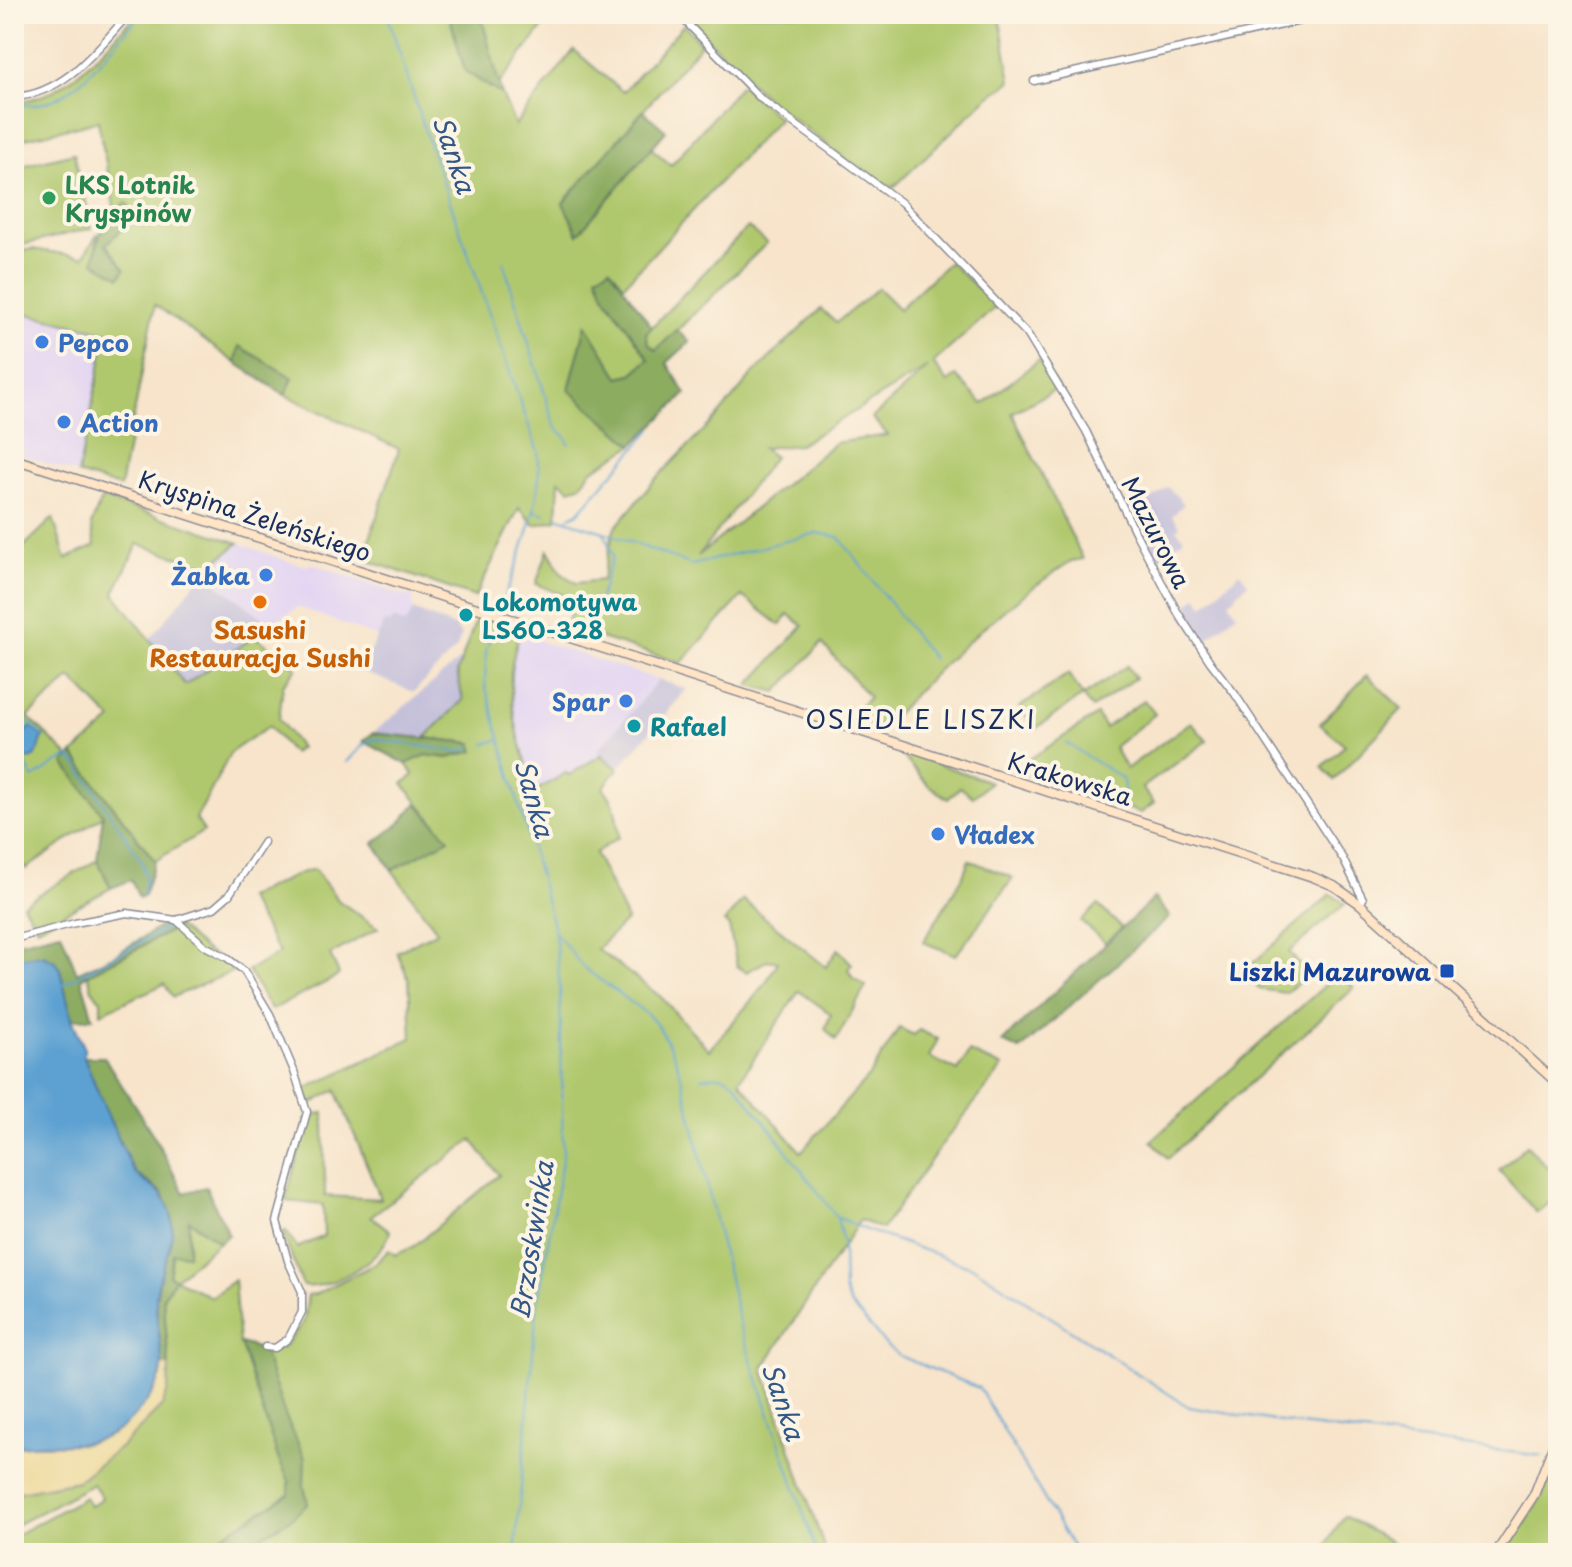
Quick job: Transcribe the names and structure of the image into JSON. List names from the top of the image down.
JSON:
{
  "streets": {
    "main road": ["Kryspina Żeleńskiego", "Krakowska"],
    "street": ["Mazurowa"]
  },
  "crossings": [
    ["Kryspina Żeleńskiego", "Krakowska"],
    ["Mazurowa", "Krakowska"]
  ],
  "districts": ["OSIEDLE LISZKI"],
  "water": ["Sanka", "Brzoskwinka"],
  "places": {
    "other": [
      "LKS Lotnik Kryspinów",
      "Pepco",
      "Action",
      "Żabka",
      "Sasushi Restauracja Sushi",
      "Lokomotywa LS60-328",
      "Spar",
      "Rafael",
      "Vładex"
    ],
    "transit": ["Liszki Mazurowa"]
  }
}
